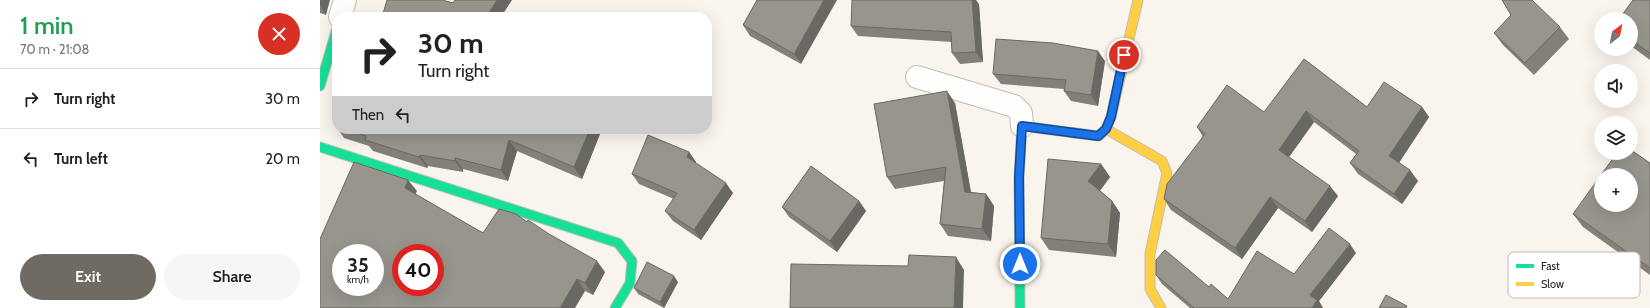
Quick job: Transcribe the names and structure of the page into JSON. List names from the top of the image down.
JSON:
{
  "legend": ["Fast", "Slow"],
  "north": "top right",
  "page": {
    "heading": ["1 min", "70 m · 21:08"],
    "map_buttons": "+",
    "turn": ["30 m", "Turn right"],
    "list": [
      {
        "name": "Turn right",
        "value": "30 m"
      },
      {
        "name": "Turn left",
        "value": "20 m"
      }
    ],
    "then": "Then",
    "speed": "35 km/h",
    "limit": "40",
    "buttons": ["Exit", "Share"]
  }
}
